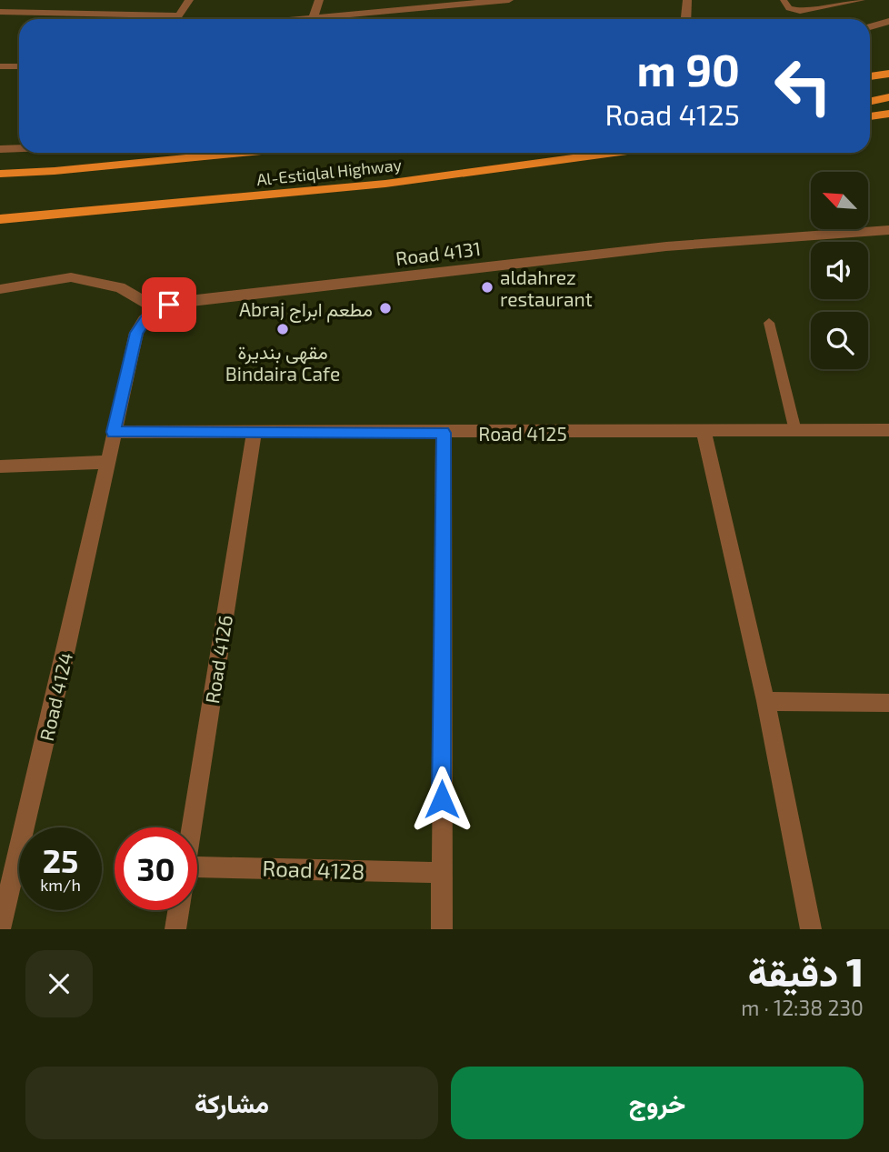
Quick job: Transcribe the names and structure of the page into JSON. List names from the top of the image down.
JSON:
{
  "streets": {
    "main road": ["Al-Estiqlal Highway"],
    "street": [
      "Road 4131",
      "Road 4125",
      "Road 4126",
      "Road 4124",
      "Road 4128"
    ]
  },
  "crossings": [
    ["Road 4125", "Road 4126"]
  ],
  "places": ["aldahrez restaurant", "Abraj مطعم ابراج", "مقهى بنديرة Bindaira Cafe"],
  "north": "top left",
  "page": {
    "turn": ["90 m", "Road 4125"],
    "speed": "25 km/h",
    "limit": "30",
    "heading": ["1 دقيقة", "230 m · 12:38"],
    "buttons": ["خروج", "مشاركة"]
  }
}
